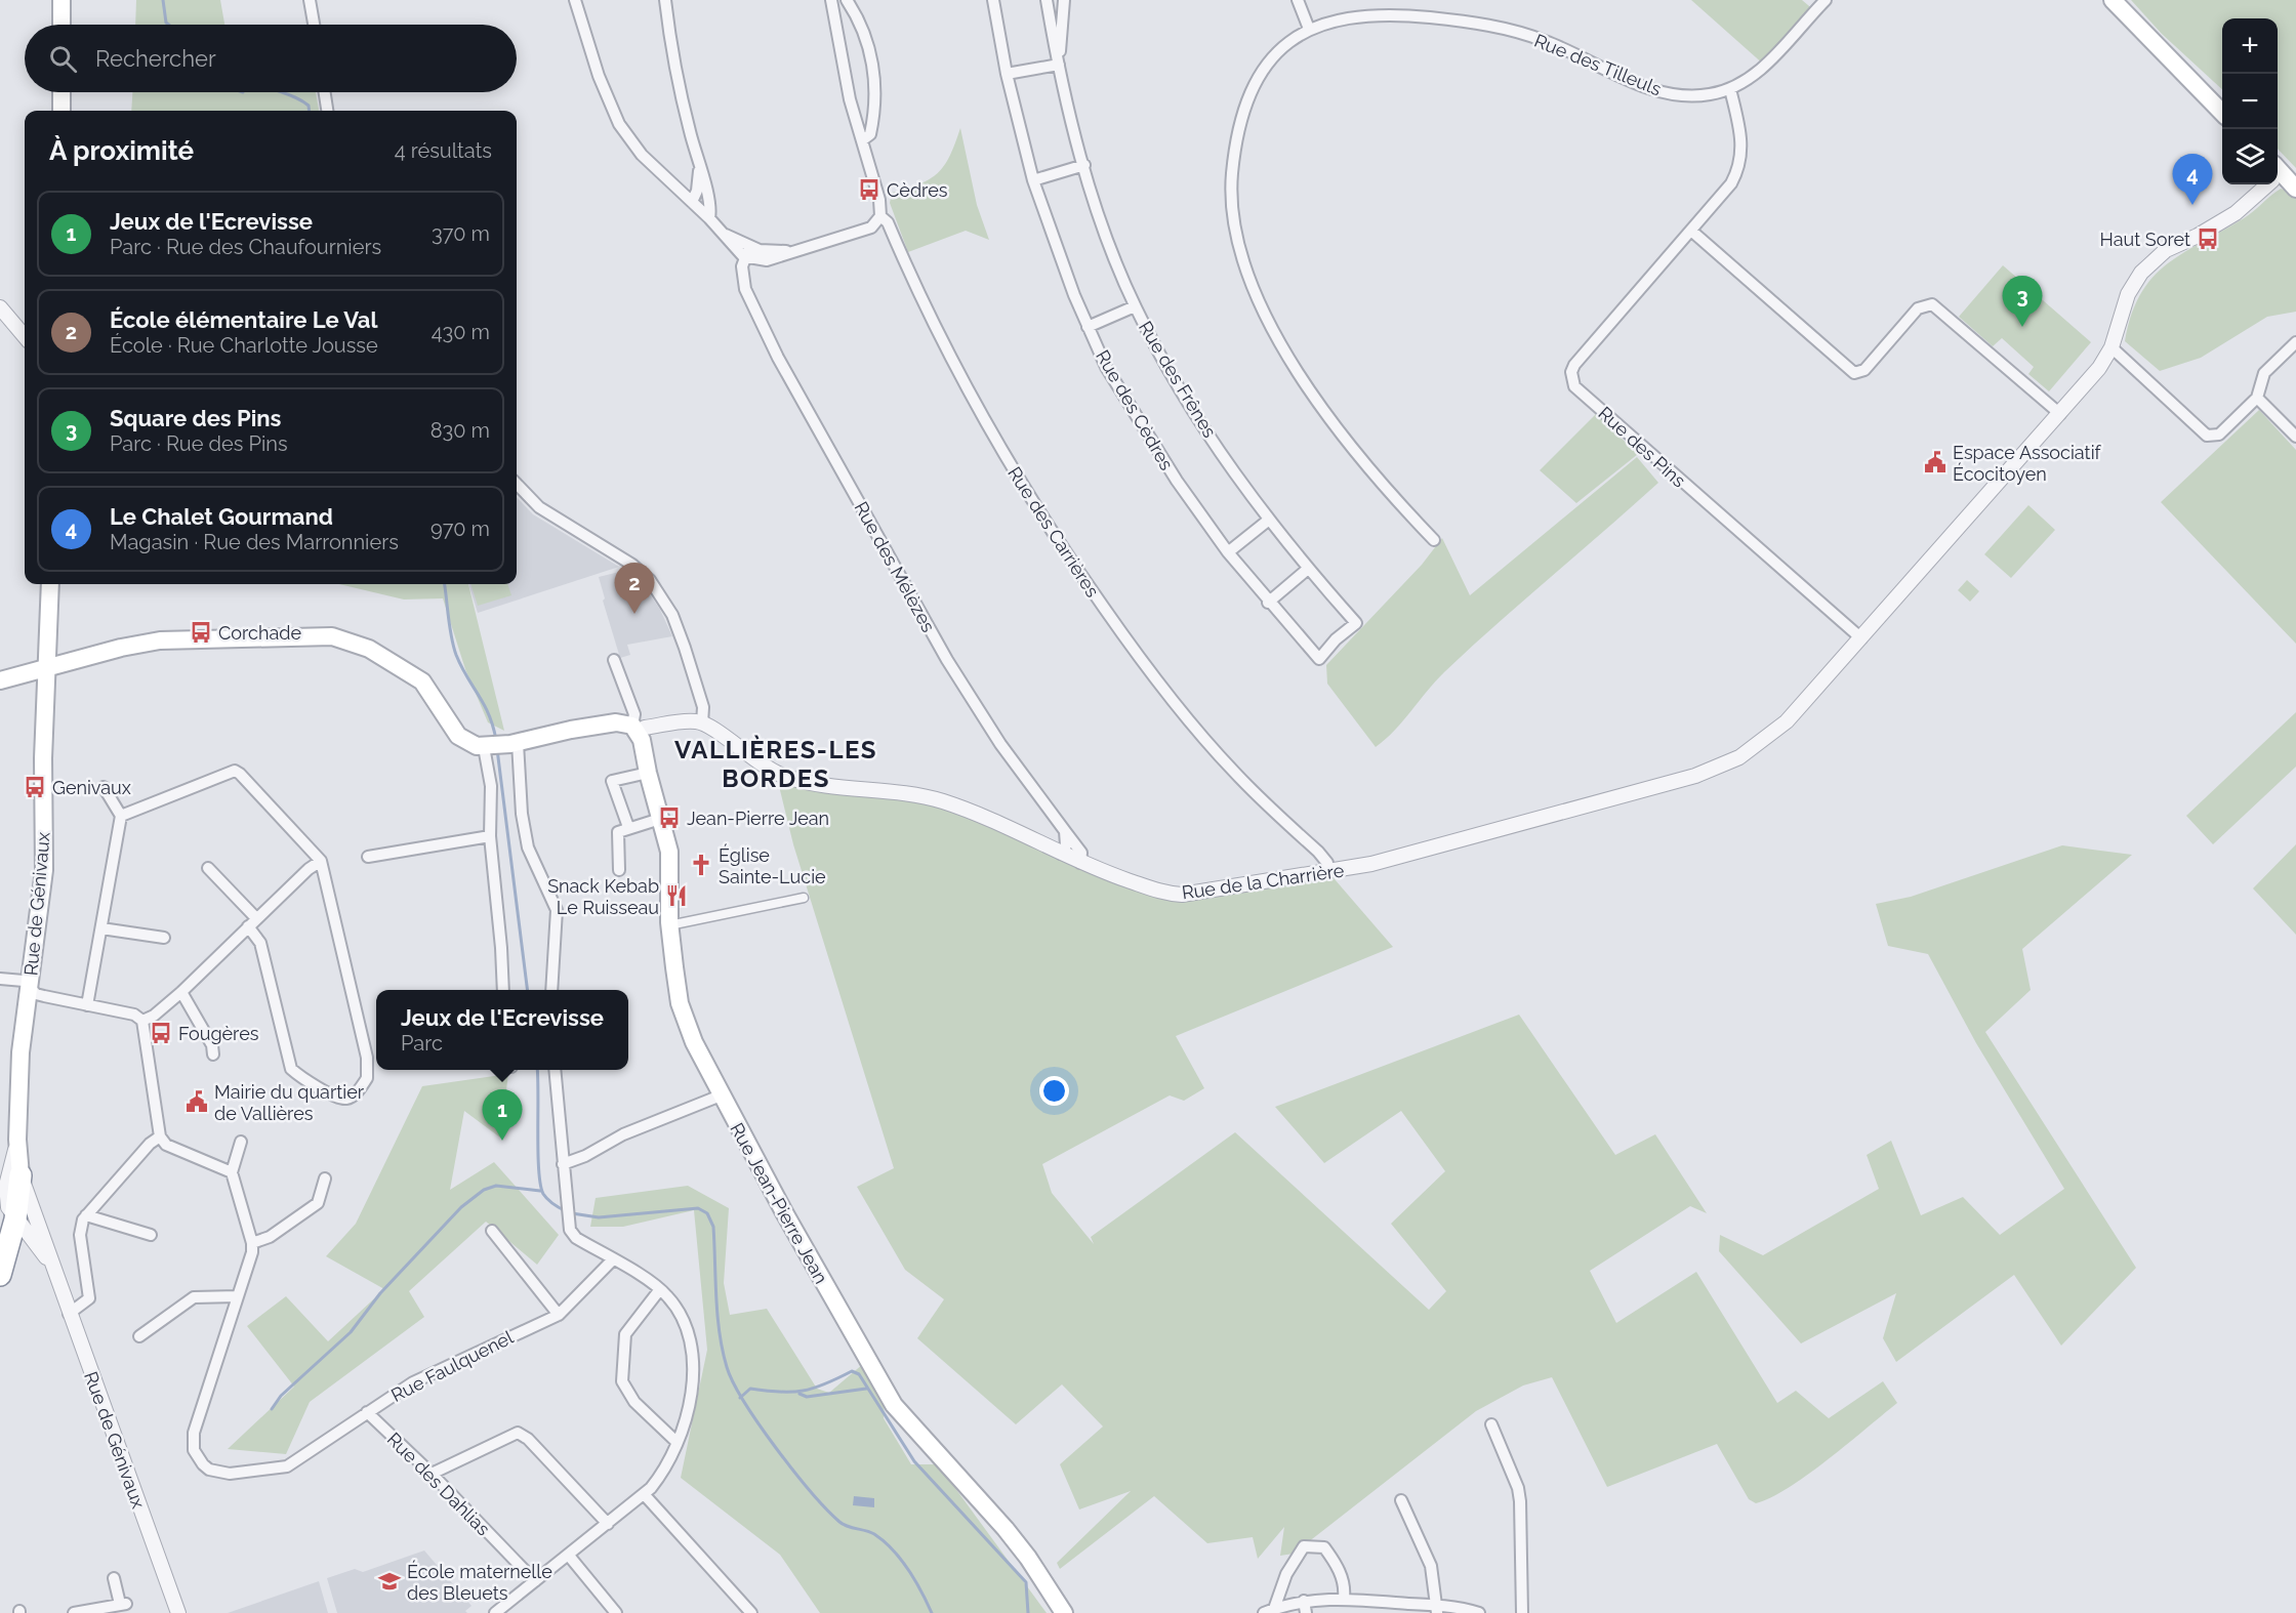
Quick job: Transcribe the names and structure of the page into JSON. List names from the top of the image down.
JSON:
{
  "streets": {
    "main road": ["Rue de Génivaux", "Rue Jean-Pierre Jean"],
    "street": [
      "Rue des Tilleuls",
      "Rue des Frênes",
      "Rue des Cèdres",
      "Rue des Pins",
      "Rue des Carrières",
      "Rue des Mélèzes",
      "Rue de la Charrière",
      "Rue Faulquenel",
      "Rue des Dahlias"
    ]
  },
  "crossings": [
    ["Rue des Tilleuls", "Rue des Pins"],
    ["Rue des Frênes", "Rue des Cèdres"],
    ["Rue des Pins", "Rue de la Charrière"],
    ["Rue des Carrières", "Rue de la Charrière"],
    ["Rue des Mélèzes", "Rue de la Charrière"],
    ["Rue Faulquenel", "Rue des Dahlias"]
  ],
  "districts": ["VALLIÈRES-LES BORDES"],
  "places": {
    "bus stop": [
      "Cèdres",
      "Haut Soret",
      "Corchade",
      "Genivaux",
      "Jean-Pierre Jean",
      "Fougères"
    ],
    "public building": ["Espace Associatif Écocitoyen", "Mairie du quartier de Vallières"],
    "church": ["Église Sainte-Lucie"],
    "restaurant": ["Snack Kebab Le Ruisseau"],
    "school or university": ["École maternelle des Bleuets"]
  },
  "page": {
    "map_buttons": ["+", "−"],
    "search": "Rechercher",
    "heading": ["À proximité", "4 résultats"],
    "pins": [
      "4",
      "3",
      "2",
      "1"
    ],
    "list": [
      {
        "mark": "1",
        "name": "Jeux de l'Ecrevisse",
        "note": "Parc · Rue des Chaufourniers",
        "value": "370 m"
      },
      {
        "mark": "2",
        "name": "École élémentaire Le Val",
        "note": "École · Rue Charlotte Jousse",
        "value": "430 m"
      },
      {
        "mark": "3",
        "name": "Square des Pins",
        "note": "Parc · Rue des Pins",
        "value": "830 m"
      },
      {
        "mark": "4",
        "name": "Le Chalet Gourmand",
        "note": "Magasin · Rue des Marronniers",
        "value": "970 m"
      }
    ],
    "popup": ["Jeux de l'Ecrevisse", "Parc"]
  }
}
